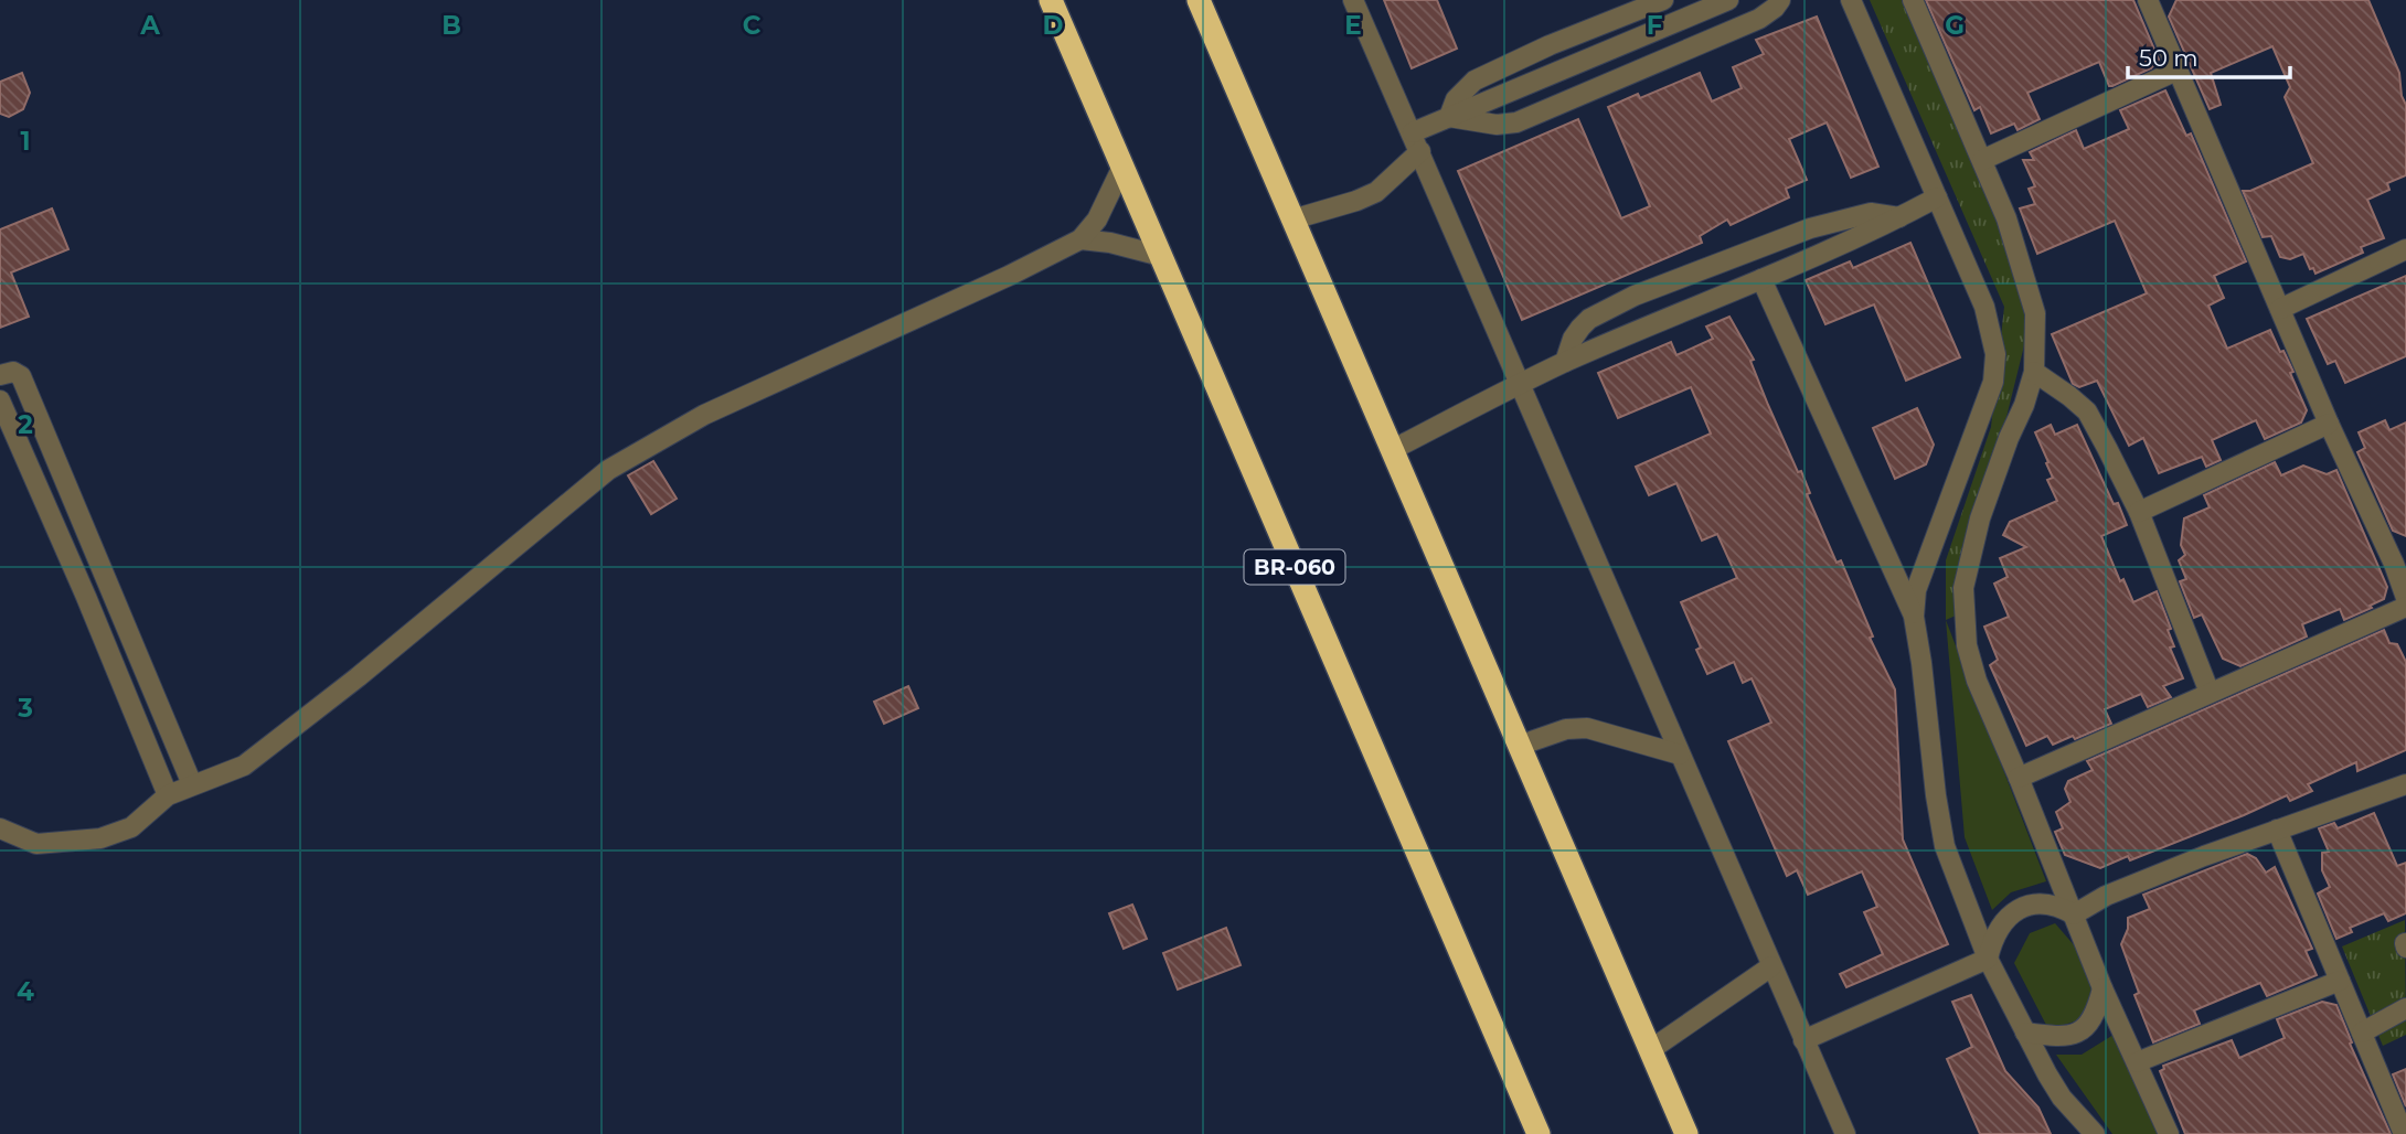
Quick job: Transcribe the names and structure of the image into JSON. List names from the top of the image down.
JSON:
{
  "streets": {
    "highway": ["BR-060"]
  },
  "scale_bar": "50 m",
  "grid": {
    "columns": [
      "A",
      "B",
      "C",
      "D",
      "E",
      "F",
      "G"
    ],
    "rows": [
      "1",
      "2",
      "3",
      "4"
    ]
  }
}
